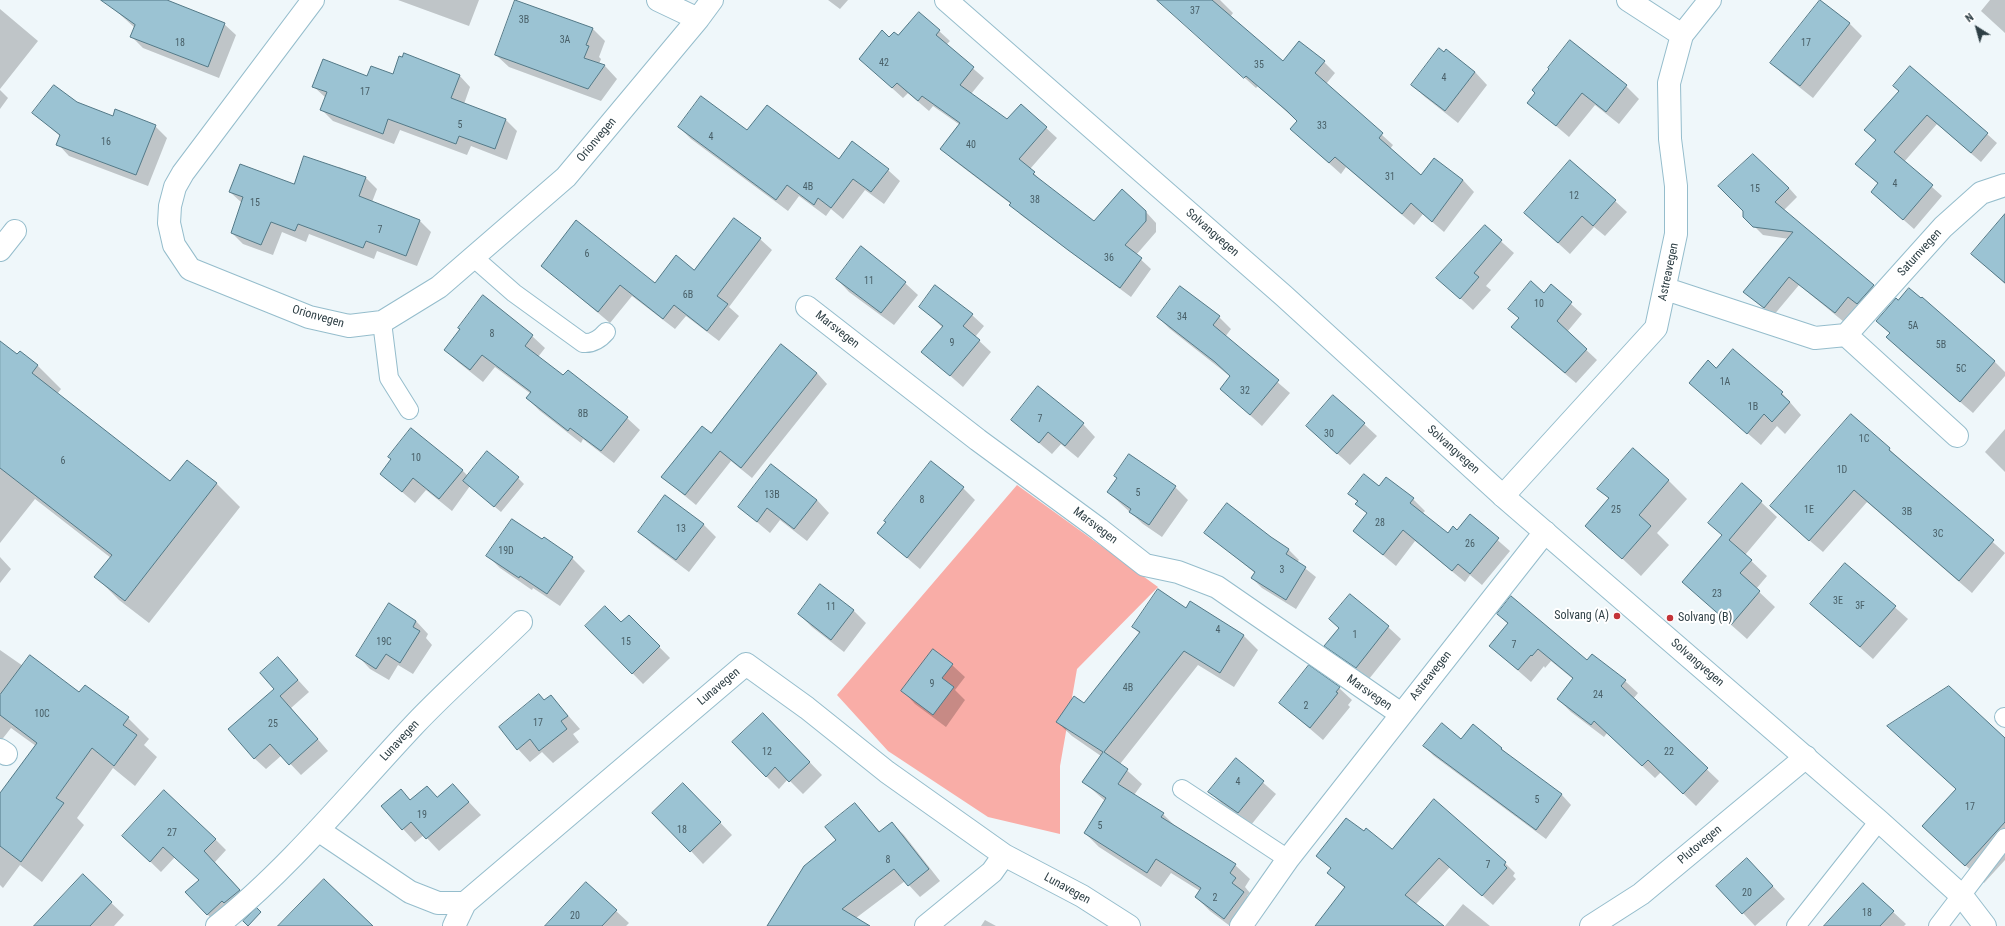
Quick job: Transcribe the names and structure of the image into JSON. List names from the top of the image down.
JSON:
{
  "streets": {
    "street": [
      "Orionvegen",
      "Solvangvegen",
      "Saturnvegen",
      "Astreavegen",
      "Marsvegen",
      "Lunavegen",
      "Plutovegen"
    ]
  },
  "crossings": [
    ["Solvangvegen", "Astreavegen"],
    ["Solvangvegen", "Plutovegen"],
    ["Astreavegen", "Marsvegen"]
  ],
  "places": ["Solvang (A)", "Solvang (B)"],
  "house_numbers": [
    "37",
    "3B",
    "3A",
    "18",
    "17",
    "42",
    "35",
    "4",
    "17",
    "5",
    "33",
    "4",
    "16",
    "40",
    "31",
    "4",
    "4B",
    "15",
    "12",
    "38",
    "15",
    "7",
    "6",
    "36",
    "11",
    "6B",
    "10",
    "34",
    "5A",
    "8",
    "9",
    "5B",
    "5C",
    "1A",
    "32",
    "1B",
    "8B",
    "7",
    "30",
    "1C",
    "10",
    "6",
    "1D",
    "5",
    "13B",
    "8",
    "25",
    "1E",
    "3B",
    "28",
    "13",
    "3C",
    "26",
    "19D",
    "3",
    "23",
    "3E",
    "3F",
    "11",
    "4",
    "1",
    "19C",
    "15",
    "7",
    "9",
    "4B",
    "24",
    "2",
    "10C",
    "17",
    "25",
    "12",
    "22",
    "4",
    "5",
    "17",
    "19",
    "5",
    "18",
    "27",
    "8",
    "7",
    "20",
    "2",
    "18",
    "20"
  ],
  "north": "top left"
}
